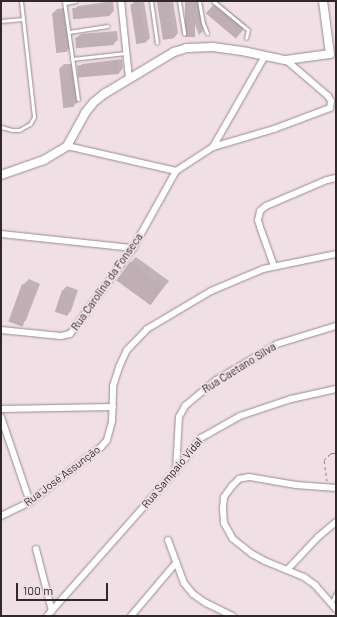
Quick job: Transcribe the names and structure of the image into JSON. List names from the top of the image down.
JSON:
{
  "streets": {
    "street": [
      "Rua Carolina da Fonseca",
      "Rua Caetano Silva",
      "Rua Sampaio Vidal",
      "Rua José Assunção"
    ]
  },
  "crossings": [
    ["Rua Caetano Silva", "Rua Sampaio Vidal"]
  ],
  "scale_bar": "100 m"
}
